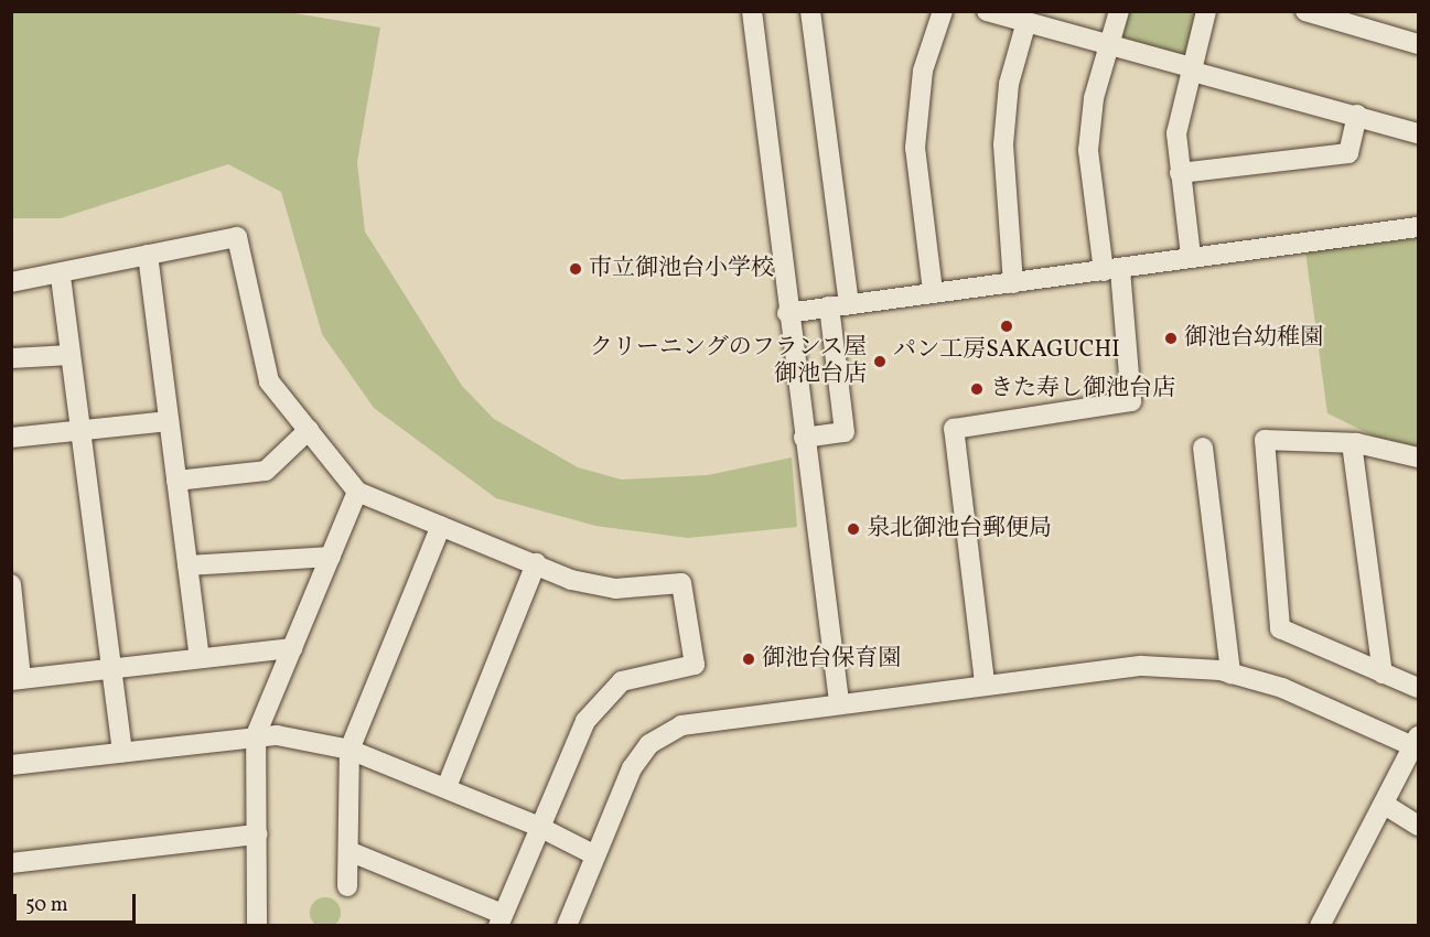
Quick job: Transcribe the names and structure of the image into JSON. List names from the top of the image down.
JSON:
{
  "places": [
    "市立御池台小学校",
    "パン工房SAKAGUCHI",
    "御池台幼稚園",
    "クリーニングのフランス屋 御池台店",
    "きた寿し御池台店",
    "泉北御池台郵便局",
    "御池台保育園"
  ],
  "scale_bar": "50 m"
}
